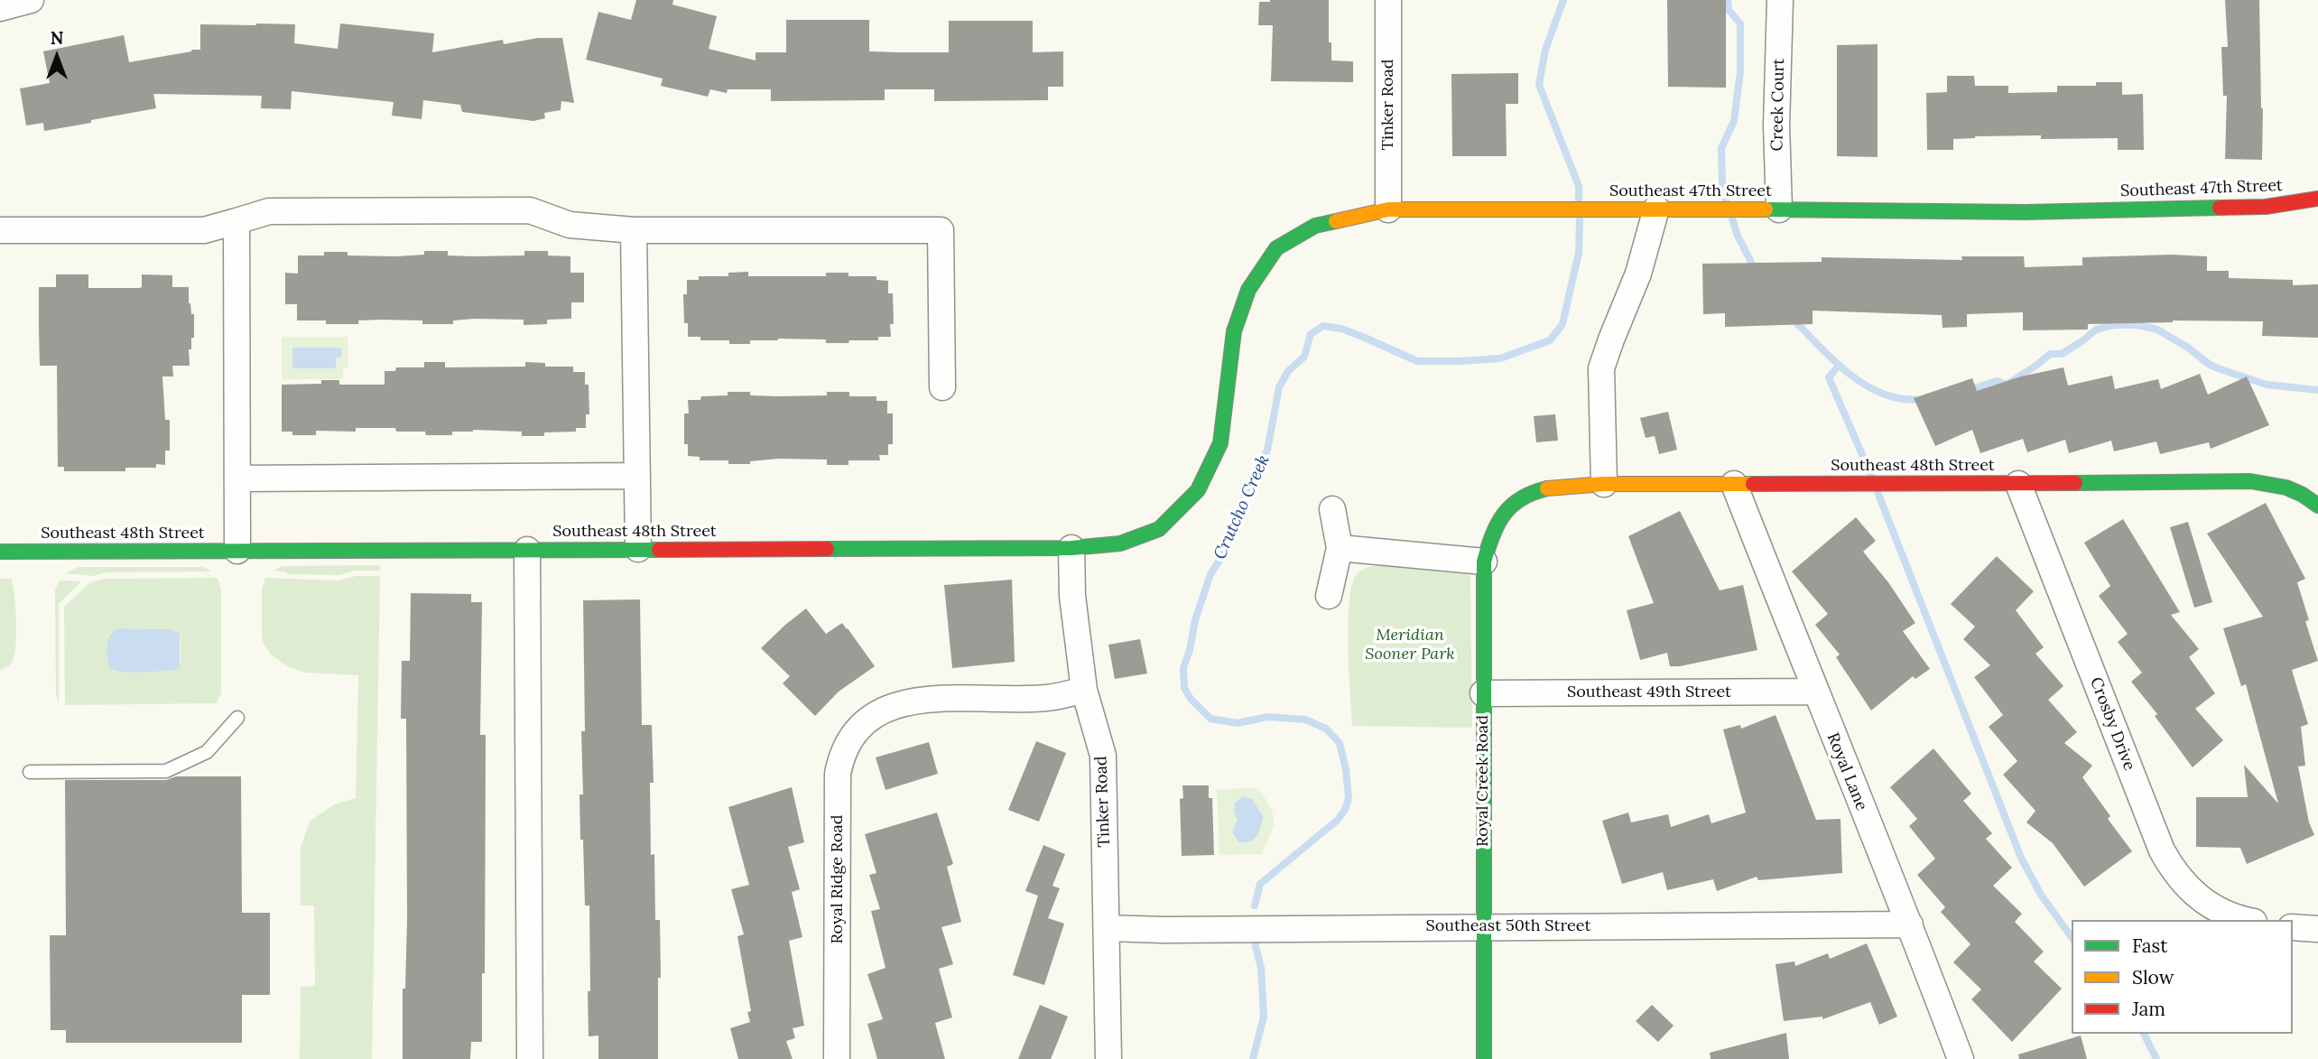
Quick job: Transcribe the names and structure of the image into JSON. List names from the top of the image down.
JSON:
{
  "streets": {
    "street": [
      "Tinker Road",
      "Creek Court",
      "Southeast 47th Street",
      "Southeast 48th Street",
      "Southeast 49th Street",
      "Crosby Drive",
      "Royal Lane",
      "Royal Creek Road",
      "Royal Ridge Road",
      "Southeast 50th Street"
    ]
  },
  "crossings": [
    ["Tinker Road", "Southeast 47th Street"],
    ["Tinker Road", "Southeast 48th Street"],
    ["Tinker Road", "Royal Ridge Road"],
    ["Tinker Road", "Southeast 50th Street"],
    ["Creek Court", "Southeast 47th Street"],
    ["Southeast 47th Street", "Southeast 48th Street"],
    ["Southeast 48th Street", "Crosby Drive"],
    ["Southeast 48th Street", "Royal Lane"],
    ["Southeast 48th Street", "Royal Creek Road"],
    ["Southeast 49th Street", "Royal Lane"],
    ["Southeast 49th Street", "Royal Creek Road"],
    ["Royal Lane", "Southeast 50th Street"],
    ["Royal Creek Road", "Southeast 50th Street"]
  ],
  "water": ["Crutcho Creek"],
  "parks": ["Meridian Sooner Park"],
  "legend": ["Fast", "Slow", "Jam"],
  "north": "top"
}
